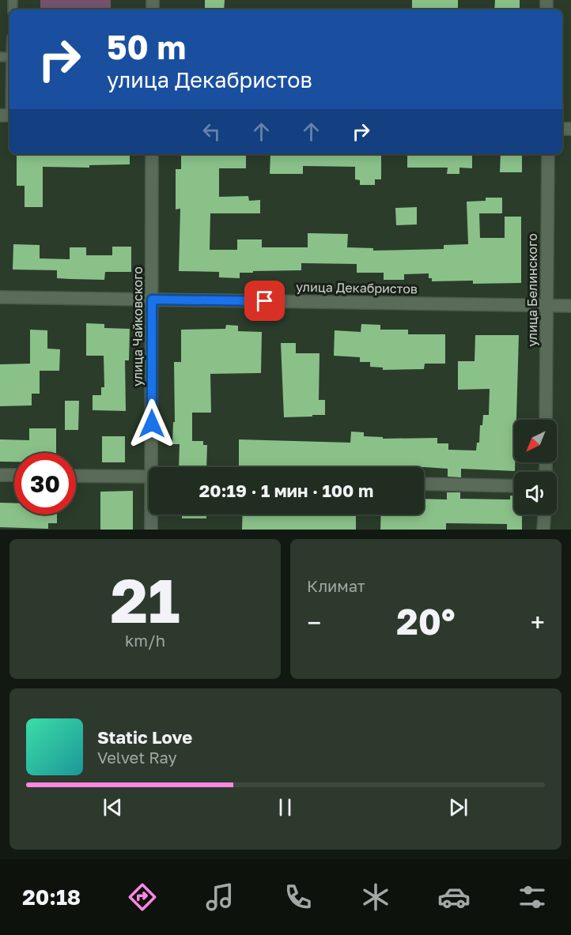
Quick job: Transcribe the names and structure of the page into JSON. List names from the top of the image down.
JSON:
{
  "streets": {
    "street": ["улица Декабристов", "улица Белинского", "улица Чайковского"]
  },
  "crossings": [
    ["улица Декабристов", "улица Белинского"],
    ["улица Декабристов", "улица Чайковского"]
  ],
  "north": "bottom left",
  "page": {
    "turn": ["50 m", "улица Декабристов"],
    "limit": "30",
    "trip": "20:19 · 1 мин · 100 m",
    "tile": [
      ["21", "km/h"],
      "Климат"
    ],
    "heat": ["−", "20°", "+"],
    "song": ["Static Love", "Velvet Ray"],
    "tabs": "20:18"
  }
}
